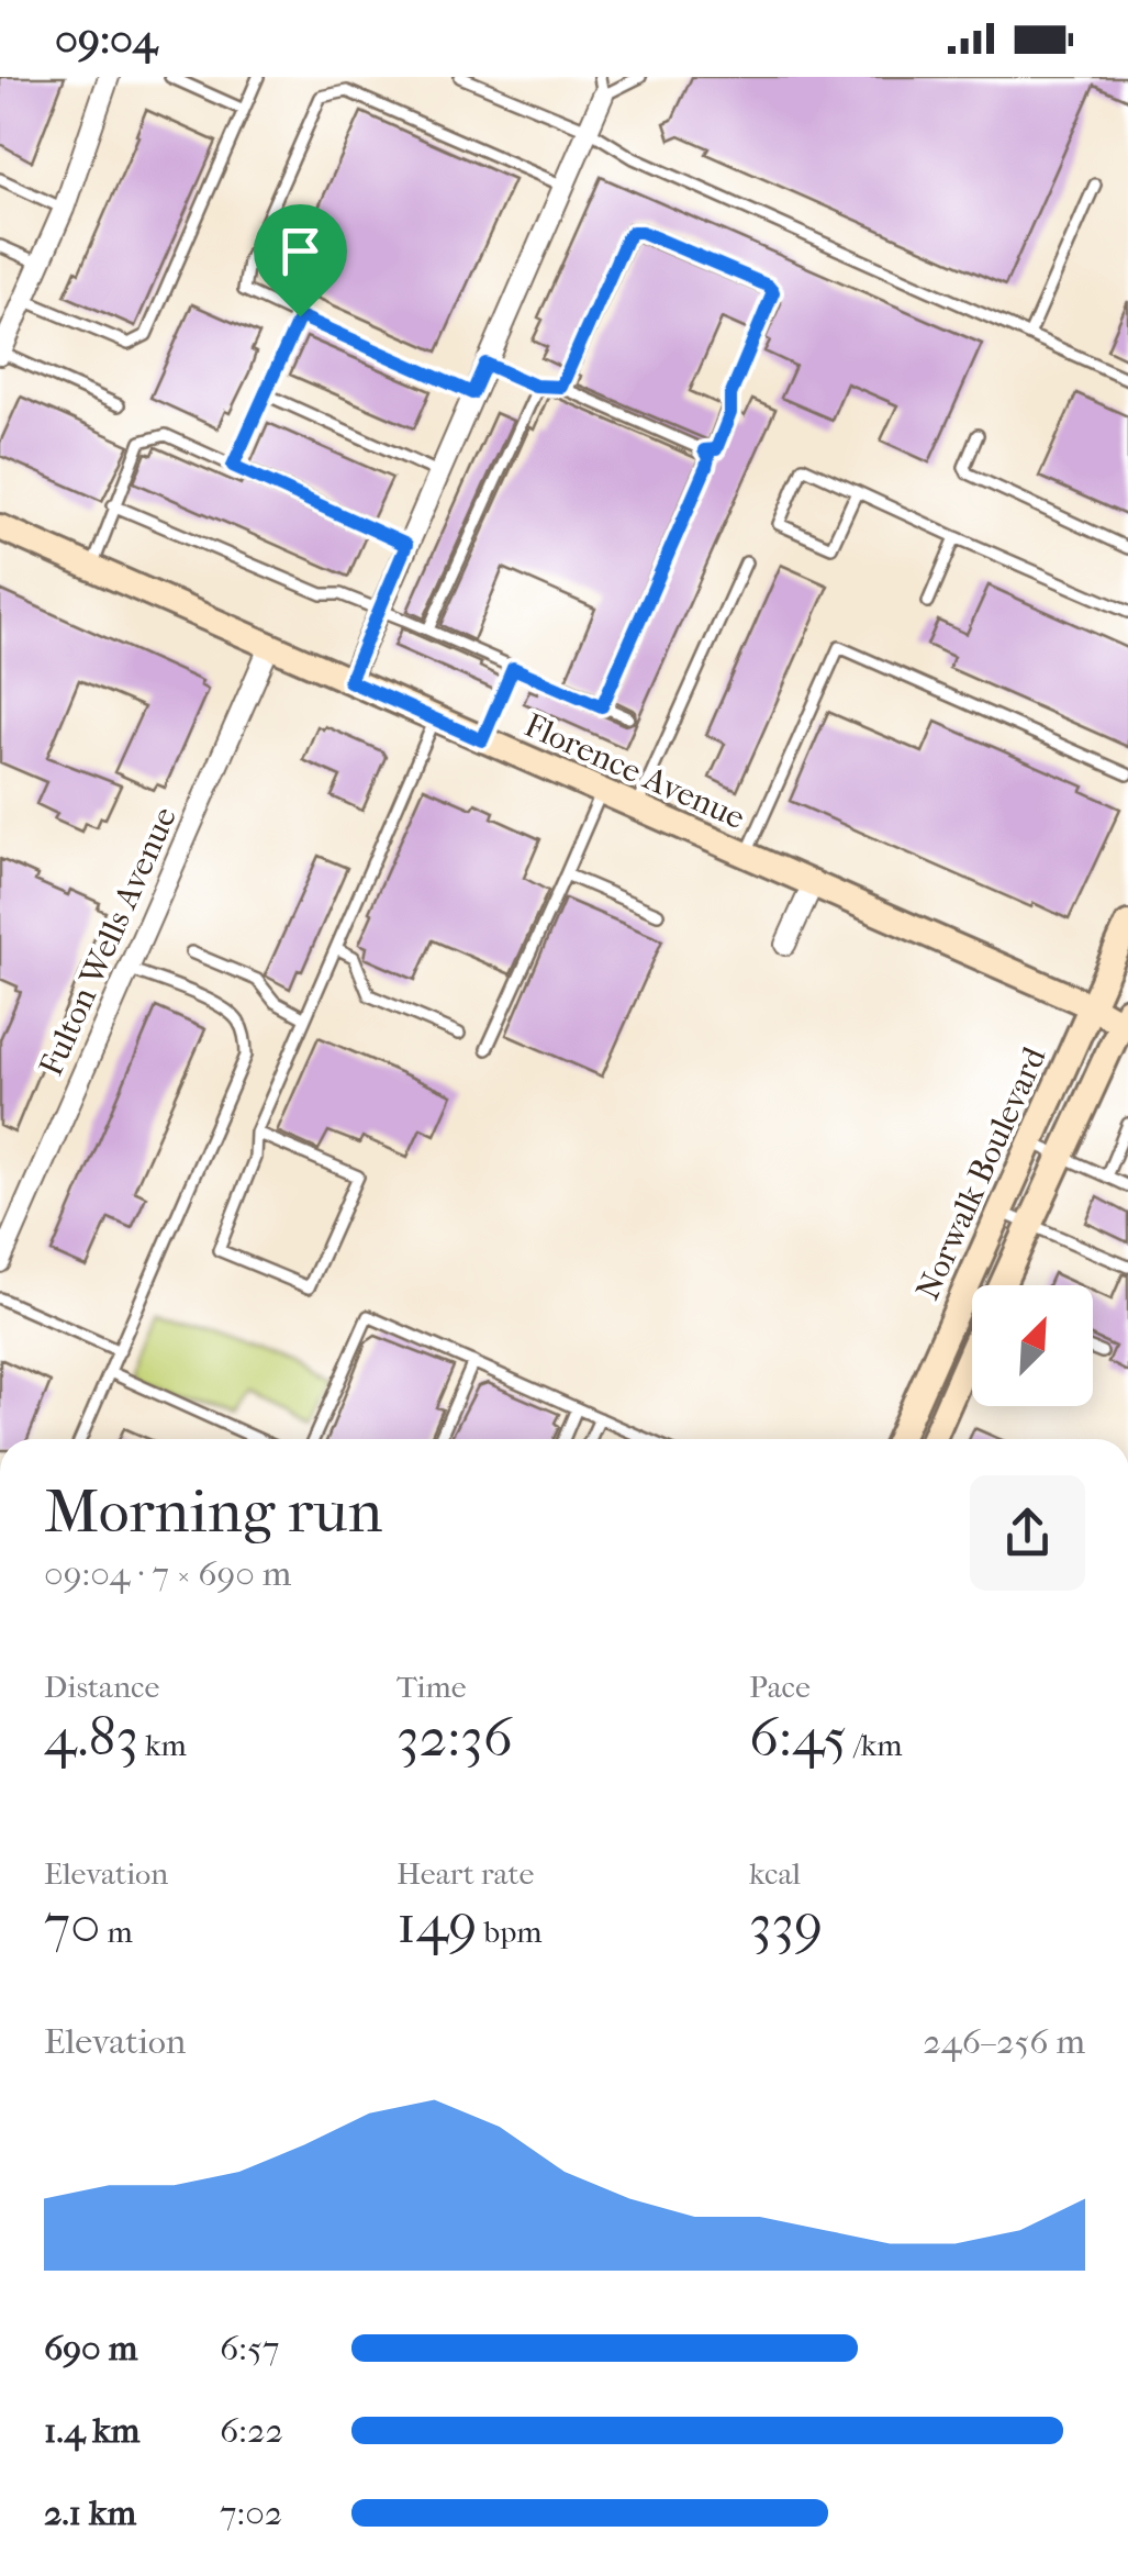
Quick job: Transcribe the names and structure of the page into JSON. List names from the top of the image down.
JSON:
{
  "streets": {
    "main road": ["Florence Avenue", "Norwalk Boulevard"],
    "street": ["Fulton Wells Avenue"]
  },
  "crossings": [
    ["Florence Avenue", "Fulton Wells Avenue"],
    ["Florence Avenue", "Norwalk Boulevard"]
  ],
  "north": "top right",
  "page": {
    "status": "09:04",
    "heading": ["Morning run", "09:04 · 7 × 690 m"],
    "stats": [
      ["Distance", "4.83 km"],
      ["Time", "32:36"],
      ["Pace", "6:45 /km"],
      ["Elevation", "70 m"],
      ["Heart rate", "149 bpm"],
      ["kcal", "339"]
    ],
    "chart": ["Elevation", "246–256 m"],
    "list": [
      {
        "name": "690 m",
        "note": "6:57"
      },
      {
        "name": "1.4 km",
        "note": "6:22"
      },
      {
        "name": "2.1 km",
        "note": "7:02"
      }
    ]
  }
}
